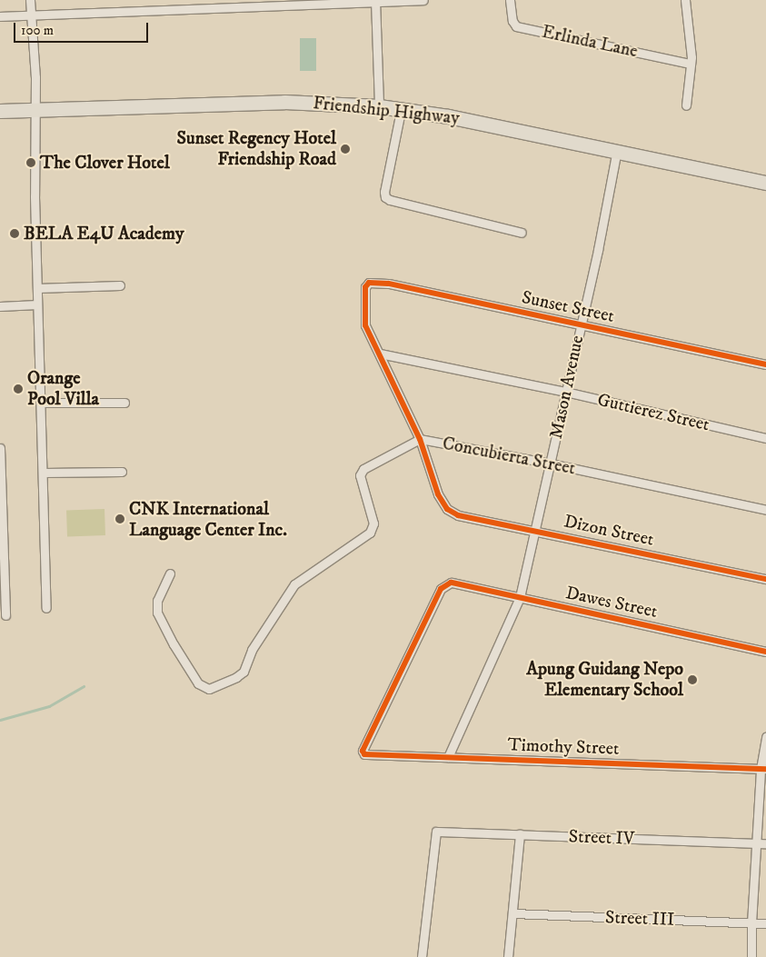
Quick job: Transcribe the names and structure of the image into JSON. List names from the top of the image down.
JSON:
{
  "streets": {
    "main road": ["Friendship Highway"],
    "street": [
      "Erlinda Lane",
      "Sunset Street",
      "Mason Avenue",
      "Guttierez Street",
      "Concubierta Street",
      "Dizon Street",
      "Dawes Street",
      "Timothy Street",
      "Street IV",
      "Street III"
    ]
  },
  "crossings": [
    ["Friendship Highway", "Mason Avenue"],
    ["Sunset Street", "Mason Avenue"],
    ["Sunset Street", "Guttierez Street"],
    ["Mason Avenue", "Guttierez Street"],
    ["Mason Avenue", "Concubierta Street"],
    ["Mason Avenue", "Dizon Street"],
    ["Mason Avenue", "Dawes Street"],
    ["Mason Avenue", "Timothy Street"],
    ["Concubierta Street", "Dizon Street"],
    ["Dawes Street", "Timothy Street"]
  ],
  "places": [
    "Sunset Regency Hotel Friendship Road",
    "The Clover Hotel",
    "BELA E4U Academy",
    "Orange Pool Villa",
    "CNK International Language Center Inc.",
    "Apung Guidang Nepo Elementary School"
  ],
  "scale_bar": "100 m"
}
